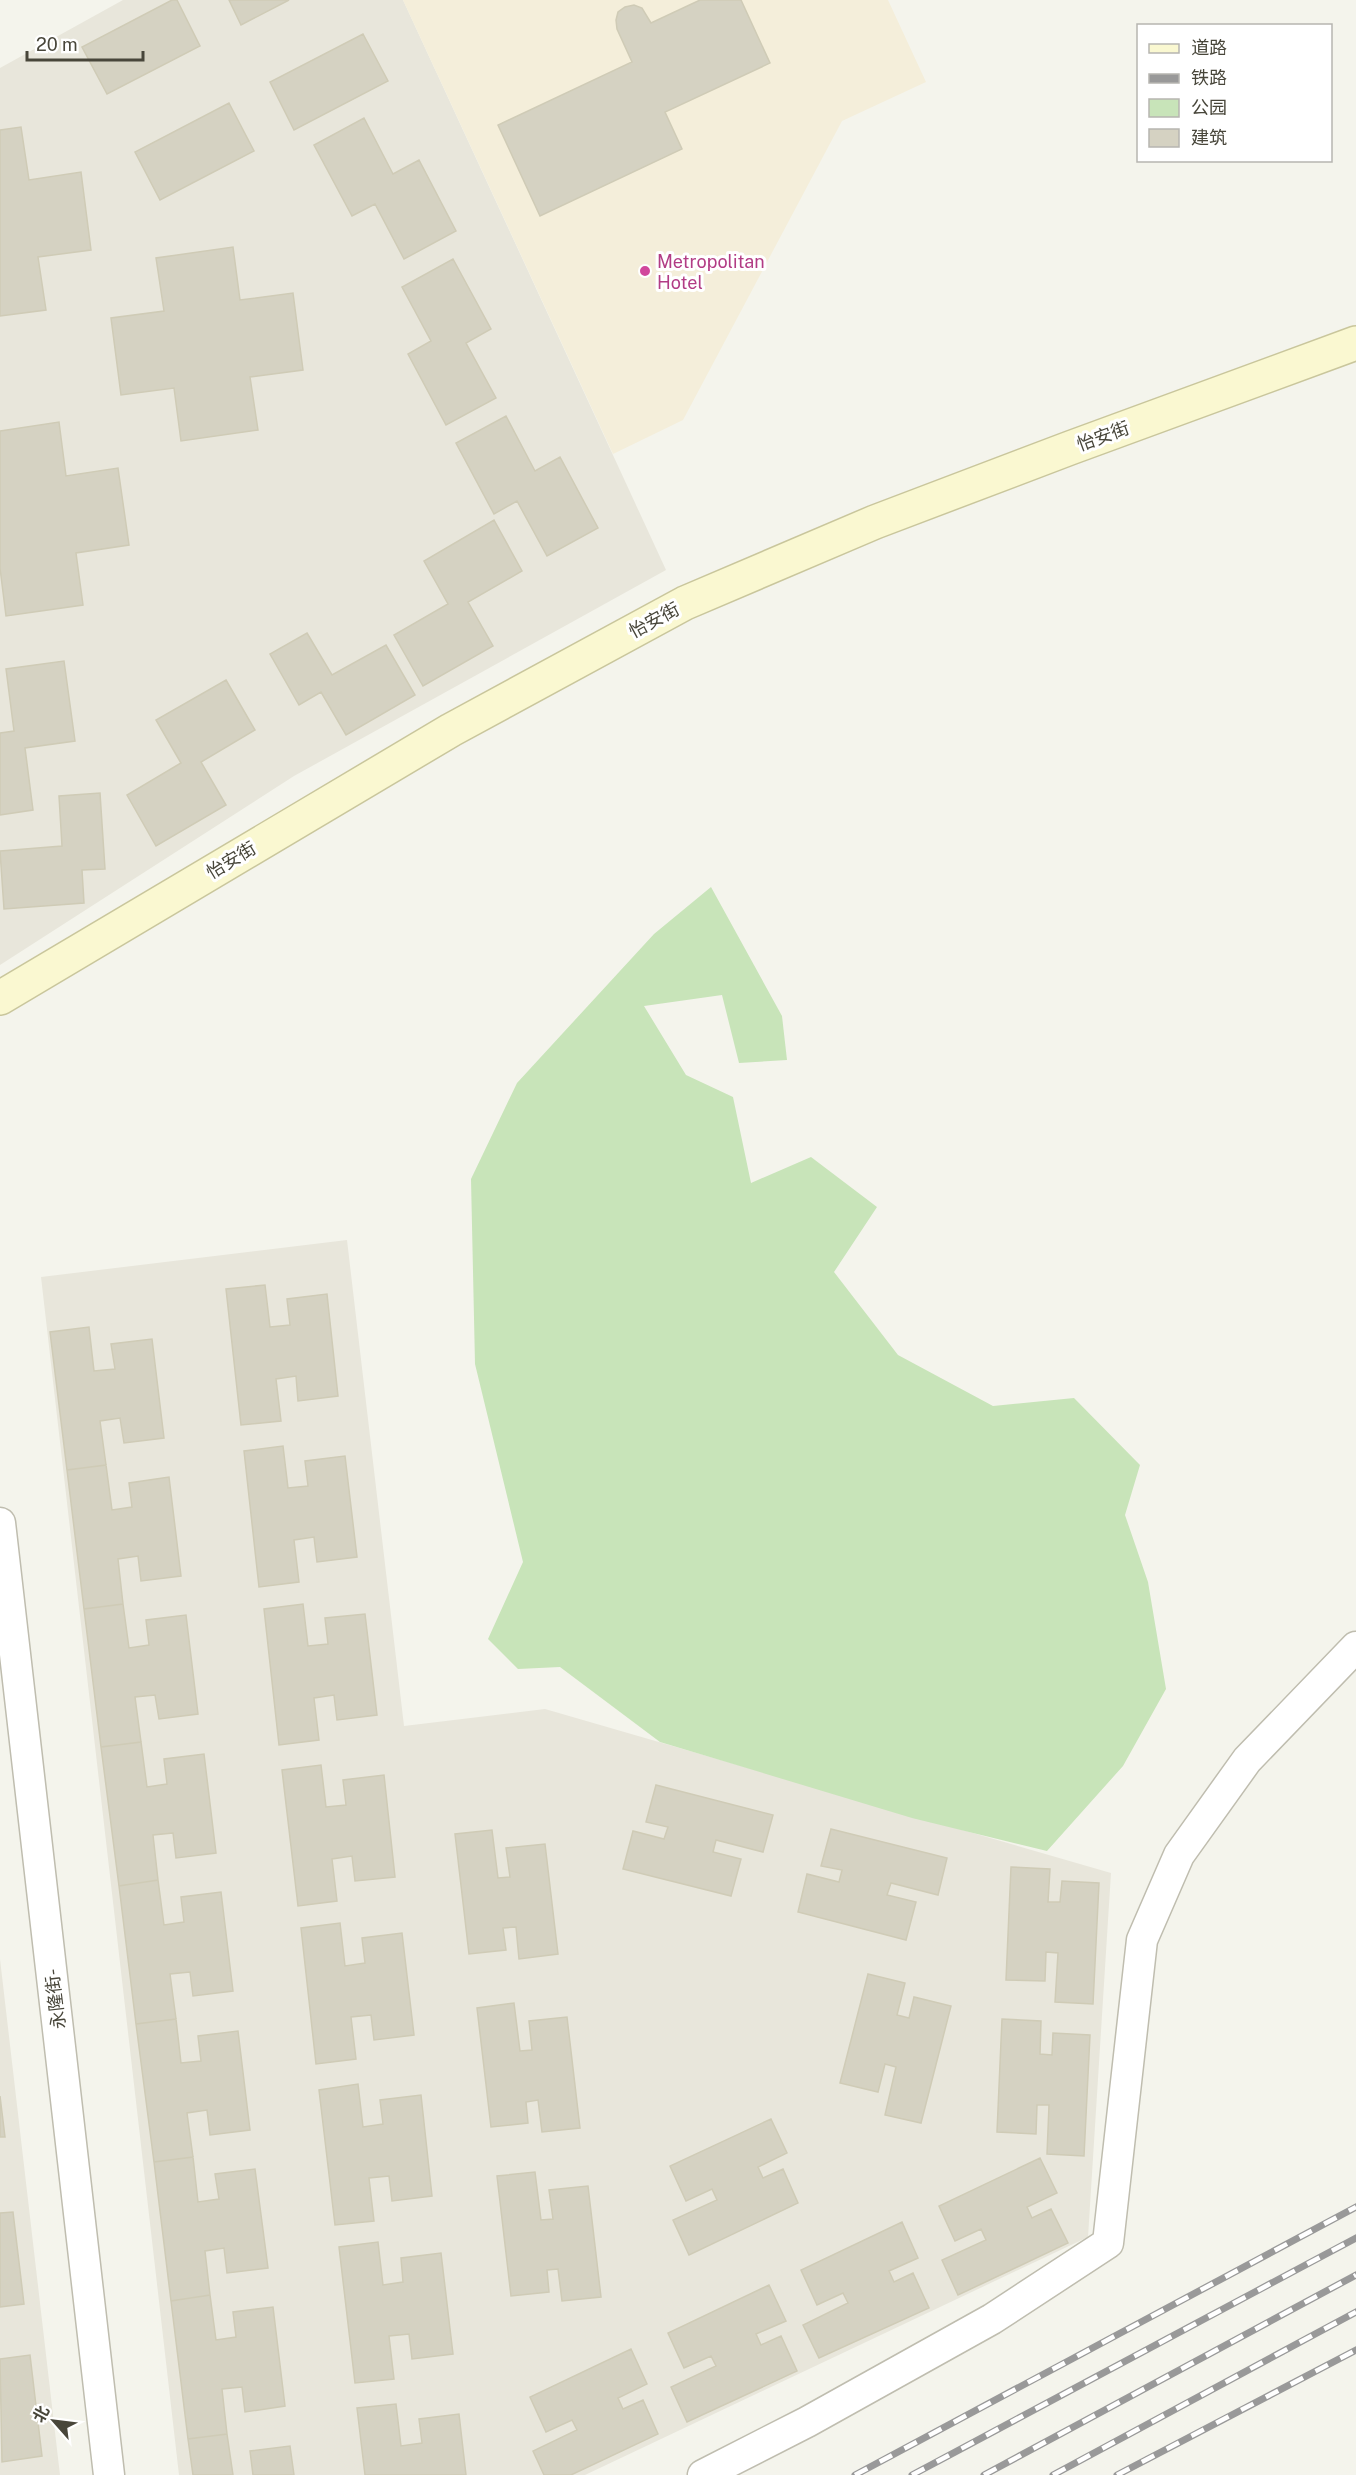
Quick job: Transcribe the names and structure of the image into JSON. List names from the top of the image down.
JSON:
{
  "streets": {
    "street": ["怡安街", "永隆街-"]
  },
  "places": ["Metropolitan Hotel"],
  "legend": [
    "道路",
    "铁路",
    "公园",
    "建筑"
  ],
  "scale_bar": "20 m",
  "north": "top left"
}
